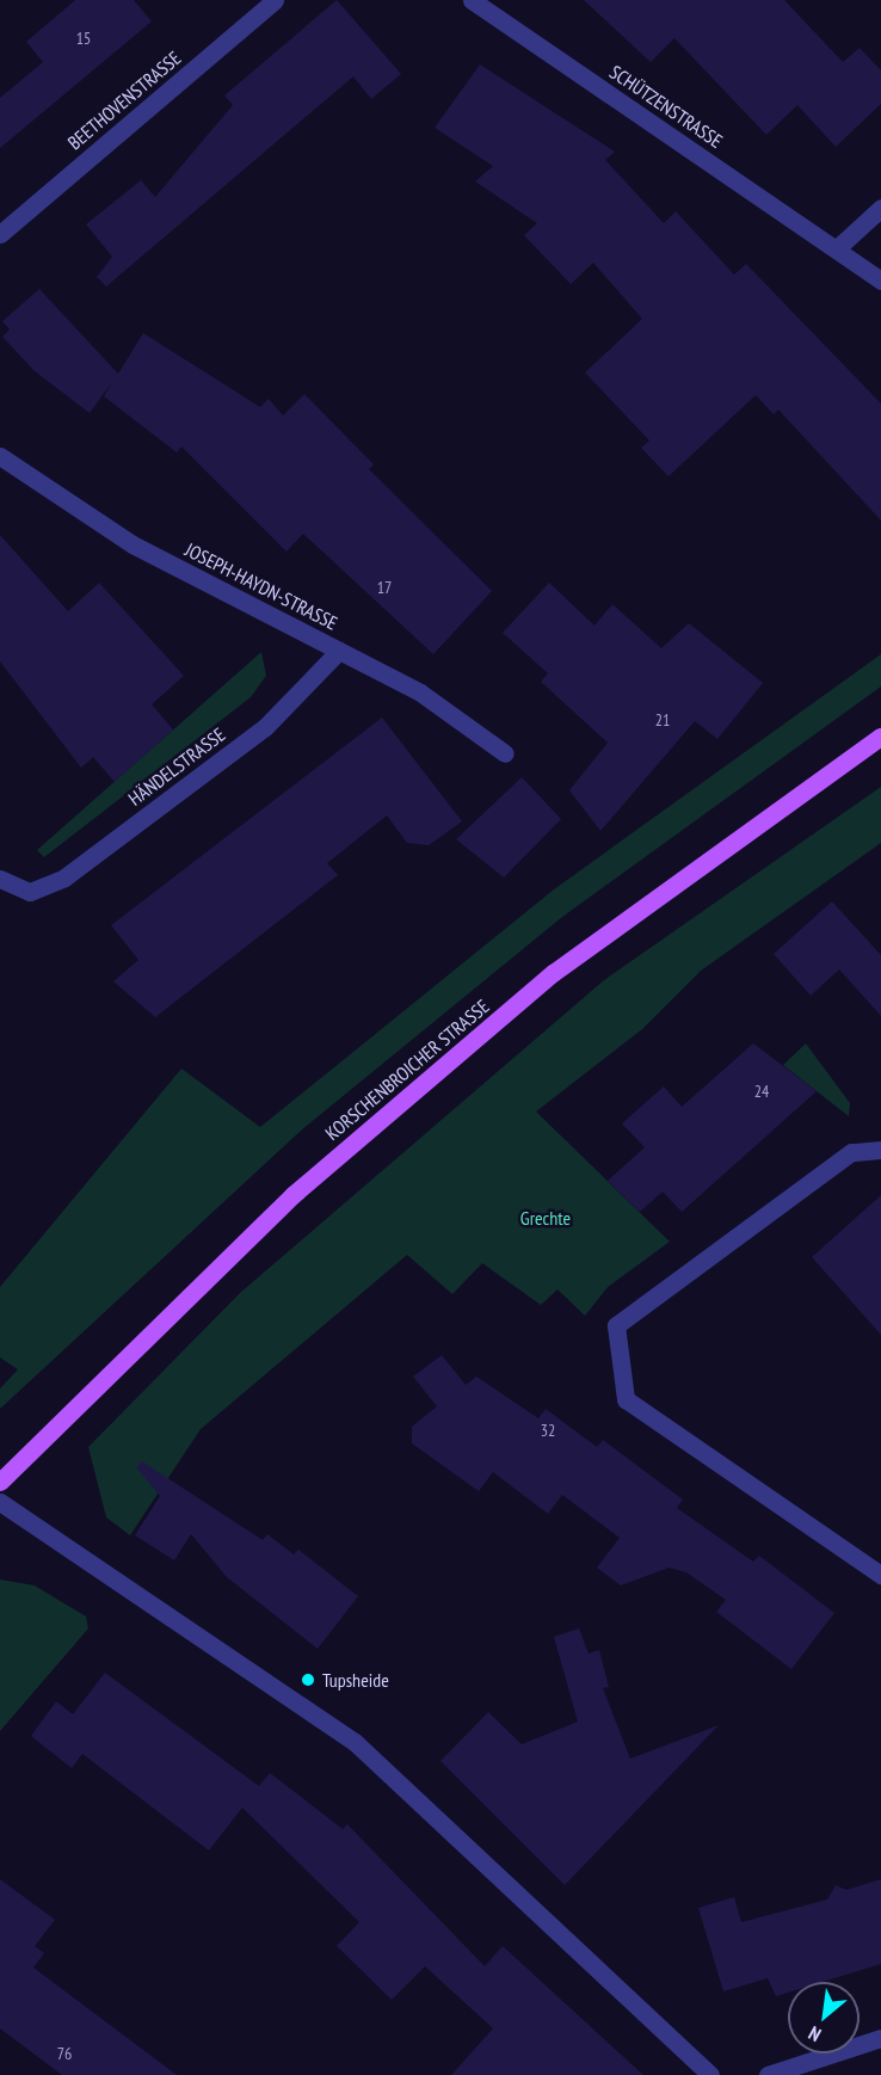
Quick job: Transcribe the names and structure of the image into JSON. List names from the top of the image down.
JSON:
{
  "streets": {
    "main road": ["KORSCHENBROICHER STRASSE"],
    "street": [
      "BEETHOVENSTRASSE",
      "SCHÜTZENSTRASSE",
      "JOSEPH-HAYDN-STRASSE",
      "HÄNDELSTRASSE"
    ]
  },
  "crossings": [
    ["JOSEPH-HAYDN-STRASSE", "HÄNDELSTRASSE"]
  ],
  "parks": ["Grechte"],
  "places": ["Tupsheide"],
  "house_numbers": [
    "15",
    "17",
    "21",
    "24",
    "32",
    "76"
  ],
  "north": "bottom left"
}
